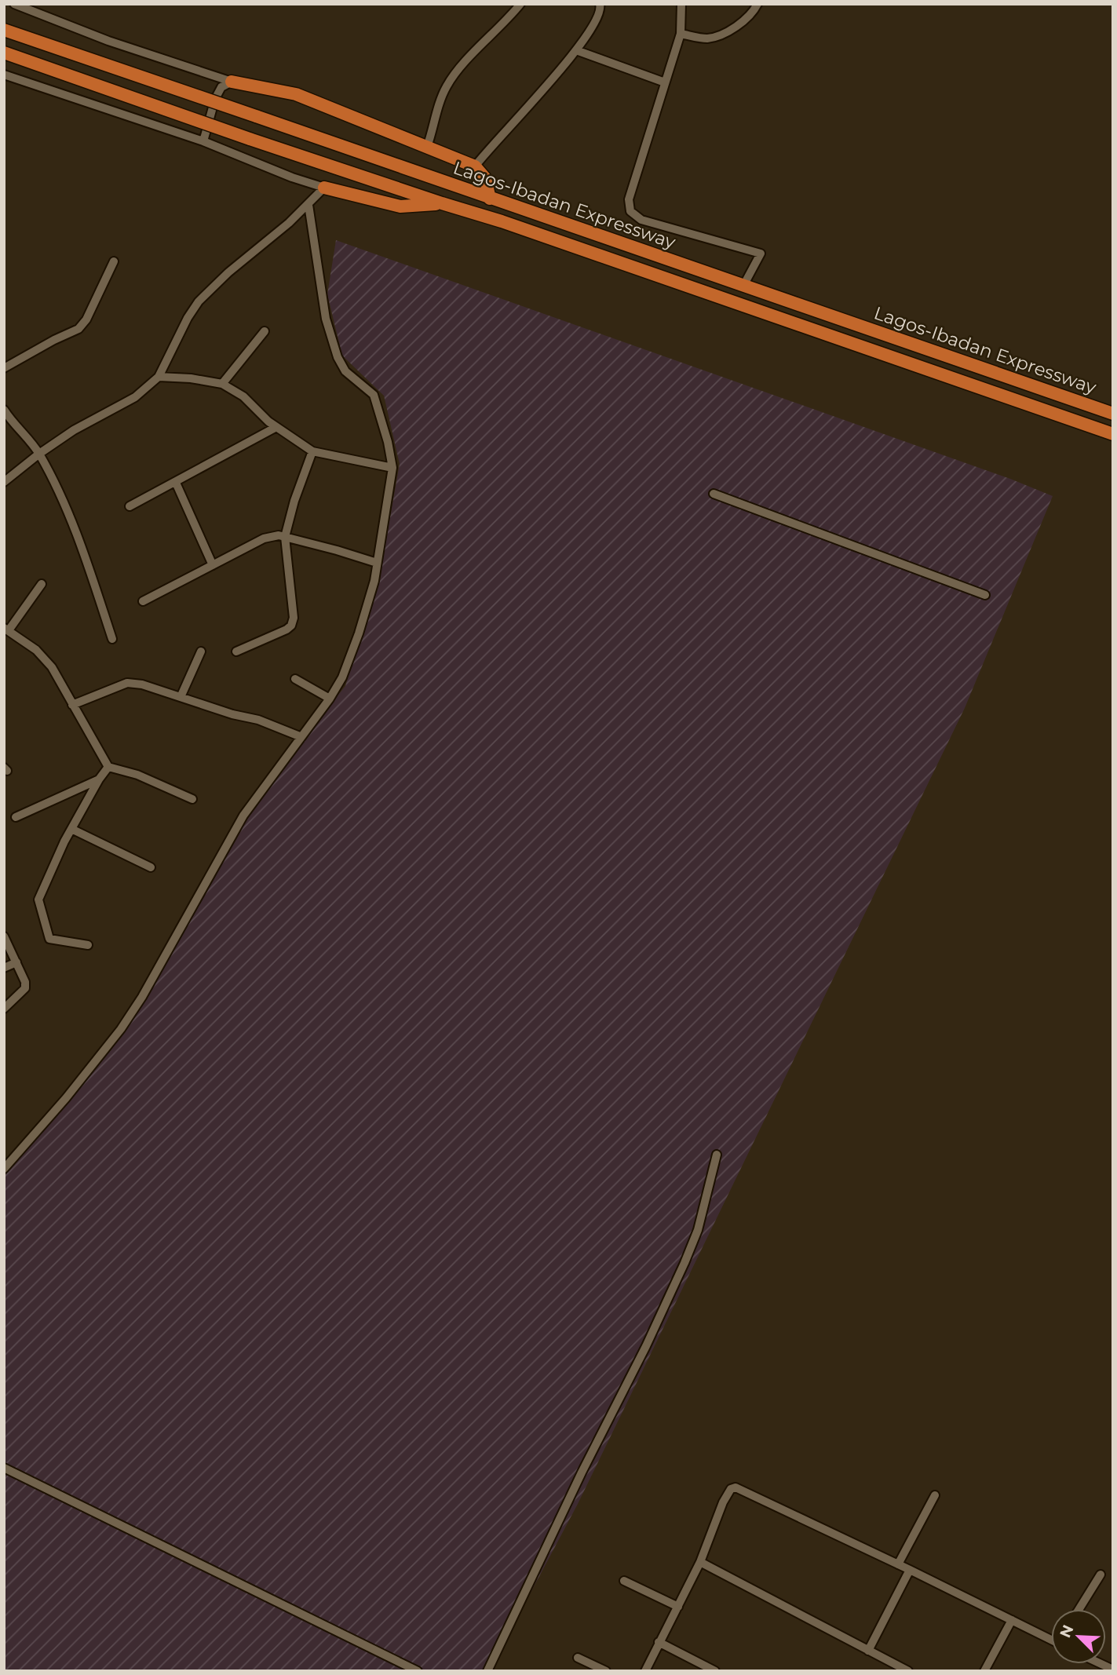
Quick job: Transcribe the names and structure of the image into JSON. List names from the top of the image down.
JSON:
{
  "streets": {
    "highway": ["Lagos-Ibadan Expressway"]
  },
  "north": "top left"
}
